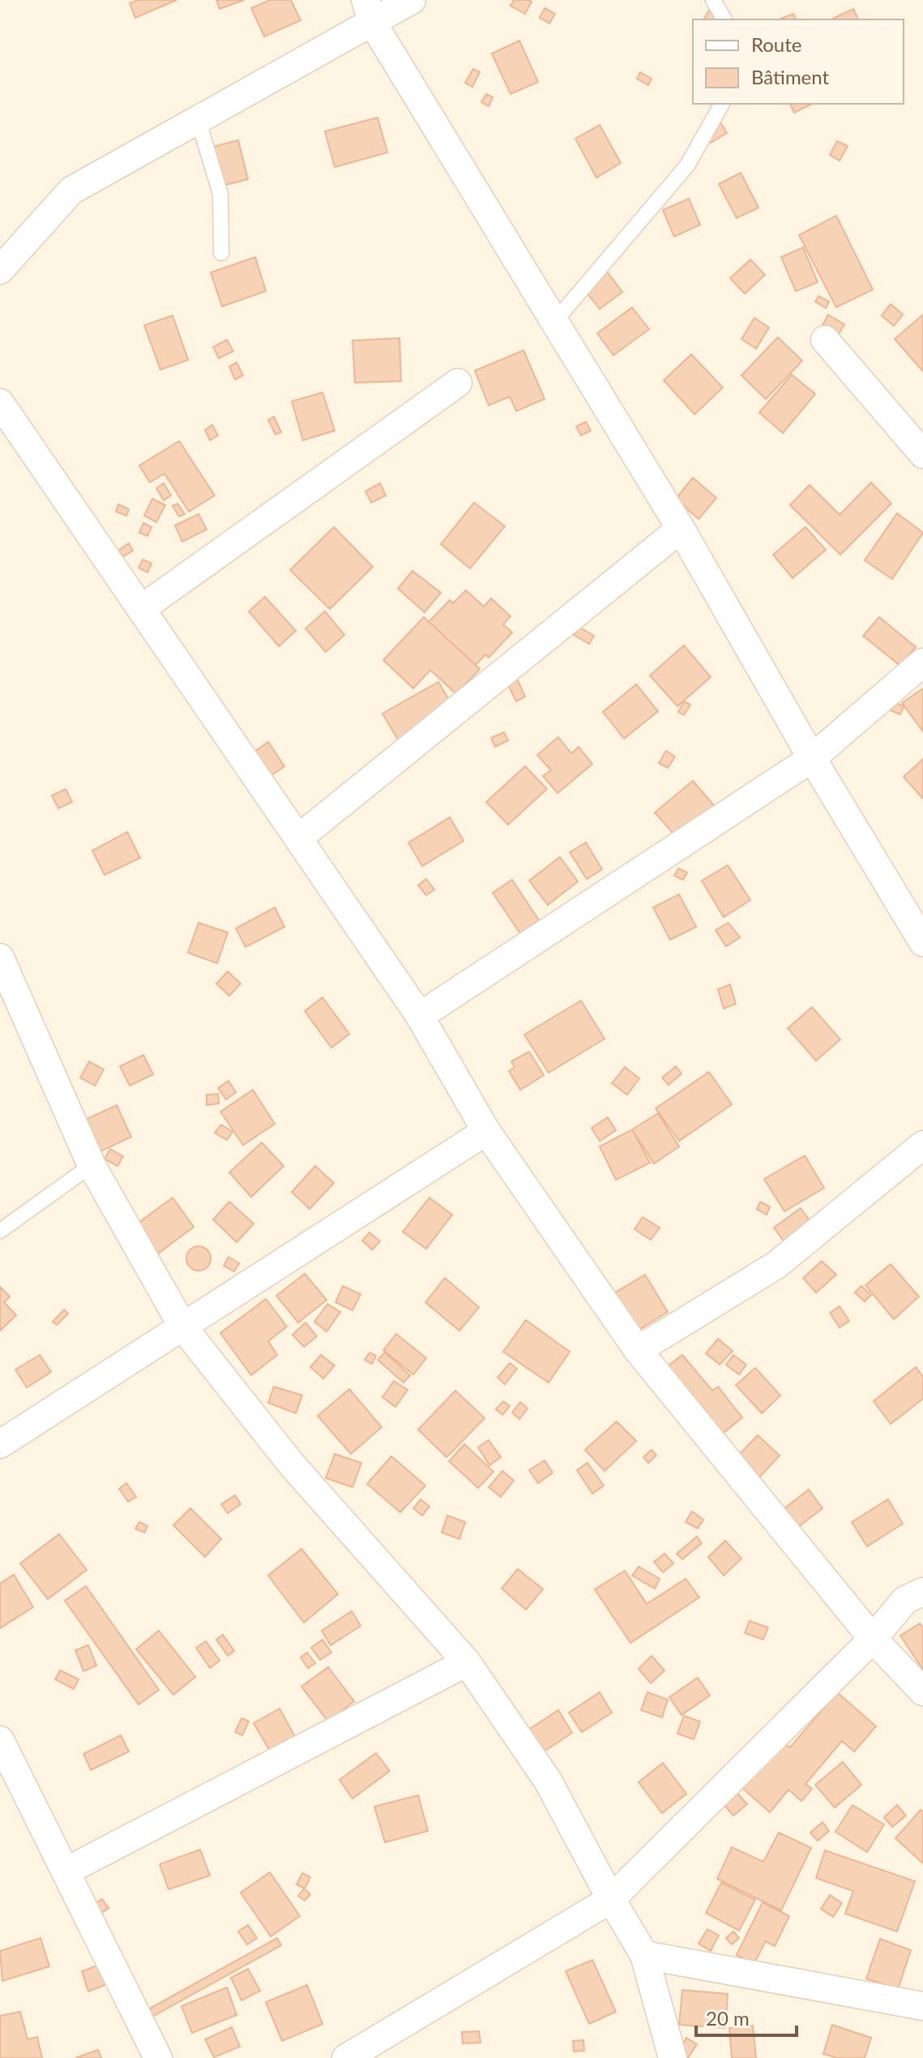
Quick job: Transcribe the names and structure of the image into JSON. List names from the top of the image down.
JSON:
{
  "legend": ["Route", "Bâtiment"],
  "scale_bar": "20 m"
}
